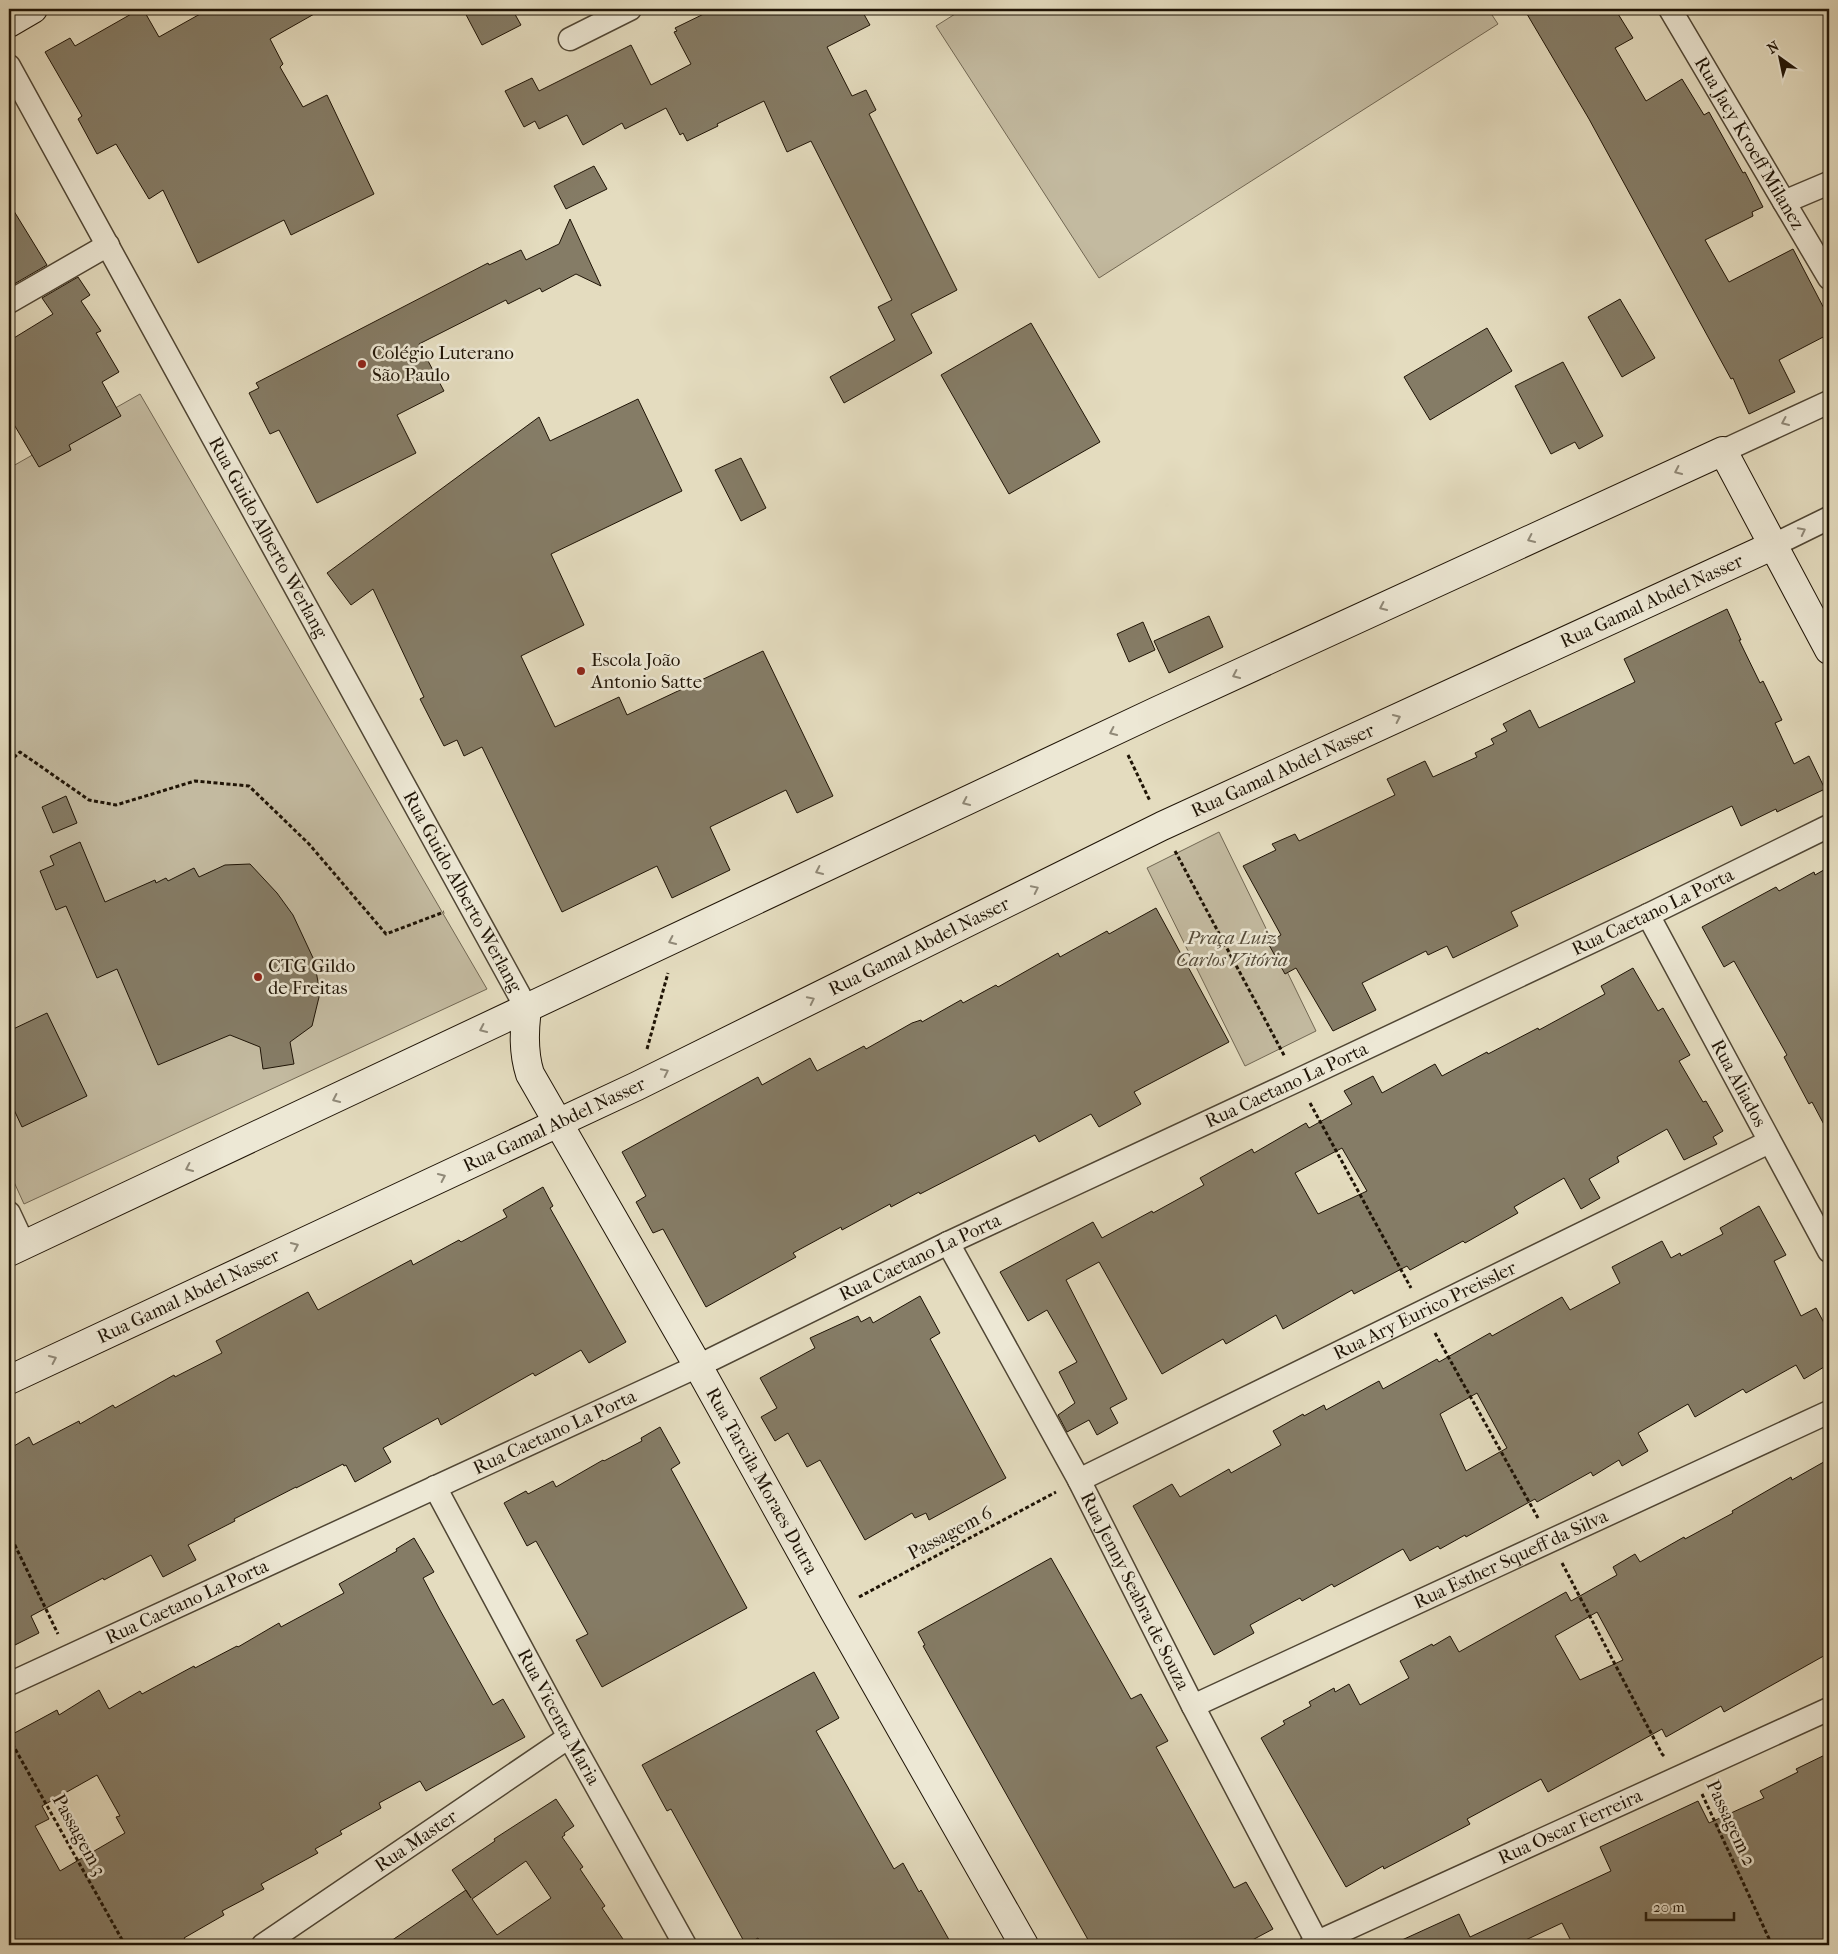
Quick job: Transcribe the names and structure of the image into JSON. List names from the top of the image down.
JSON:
{
  "streets": {
    "street": [
      "Rua Jacy Kroeff Milanez",
      "Rua Guido Alberto Werlang",
      "Rua Gamal Abdel Nasser",
      "Rua Caetano La Porta",
      "Rua Aliados",
      "Rua Ary Eurico Preissler",
      "Rua Tarcila Moraes Dutra",
      "Rua Esther Squeff da Silva",
      "Rua Jenny Seabra de Souza",
      "Rua Vicenta Maria",
      "Rua Oscar Ferreira",
      "Rua Master"
    ],
    "path": ["Passagem 6", "Passagem 2", "Passagem 3"]
  },
  "crossings": [
    ["Rua Guido Alberto Werlang", "Rua Tarcila Moraes Dutra"],
    ["Rua Gamal Abdel Nasser", "Rua Tarcila Moraes Dutra"],
    ["Rua Caetano La Porta", "Rua Aliados"],
    ["Rua Caetano La Porta", "Rua Tarcila Moraes Dutra"],
    ["Rua Caetano La Porta", "Rua Jenny Seabra de Souza"],
    ["Rua Caetano La Porta", "Rua Vicenta Maria"],
    ["Rua Aliados", "Rua Ary Eurico Preissler"],
    ["Rua Ary Eurico Preissler", "Passagem 6"],
    ["Rua Ary Eurico Preissler", "Rua Jenny Seabra de Souza"],
    ["Rua Tarcila Moraes Dutra", "Passagem 6"],
    ["Passagem 6", "Rua Jenny Seabra de Souza"],
    ["Rua Esther Squeff da Silva", "Rua Jenny Seabra de Souza"],
    ["Rua Jenny Seabra de Souza", "Rua Oscar Ferreira"],
    ["Rua Vicenta Maria", "Rua Master"],
    ["Passagem 2", "Rua Oscar Ferreira"]
  ],
  "parks": ["Praça Luiz Carlos Vitória"],
  "places": ["Colégio Luterano São Paulo", "Escola João Antonio Satte", "CTG Gildo de Freitas"],
  "scale_bar": "20 m",
  "north": "top left"
}
